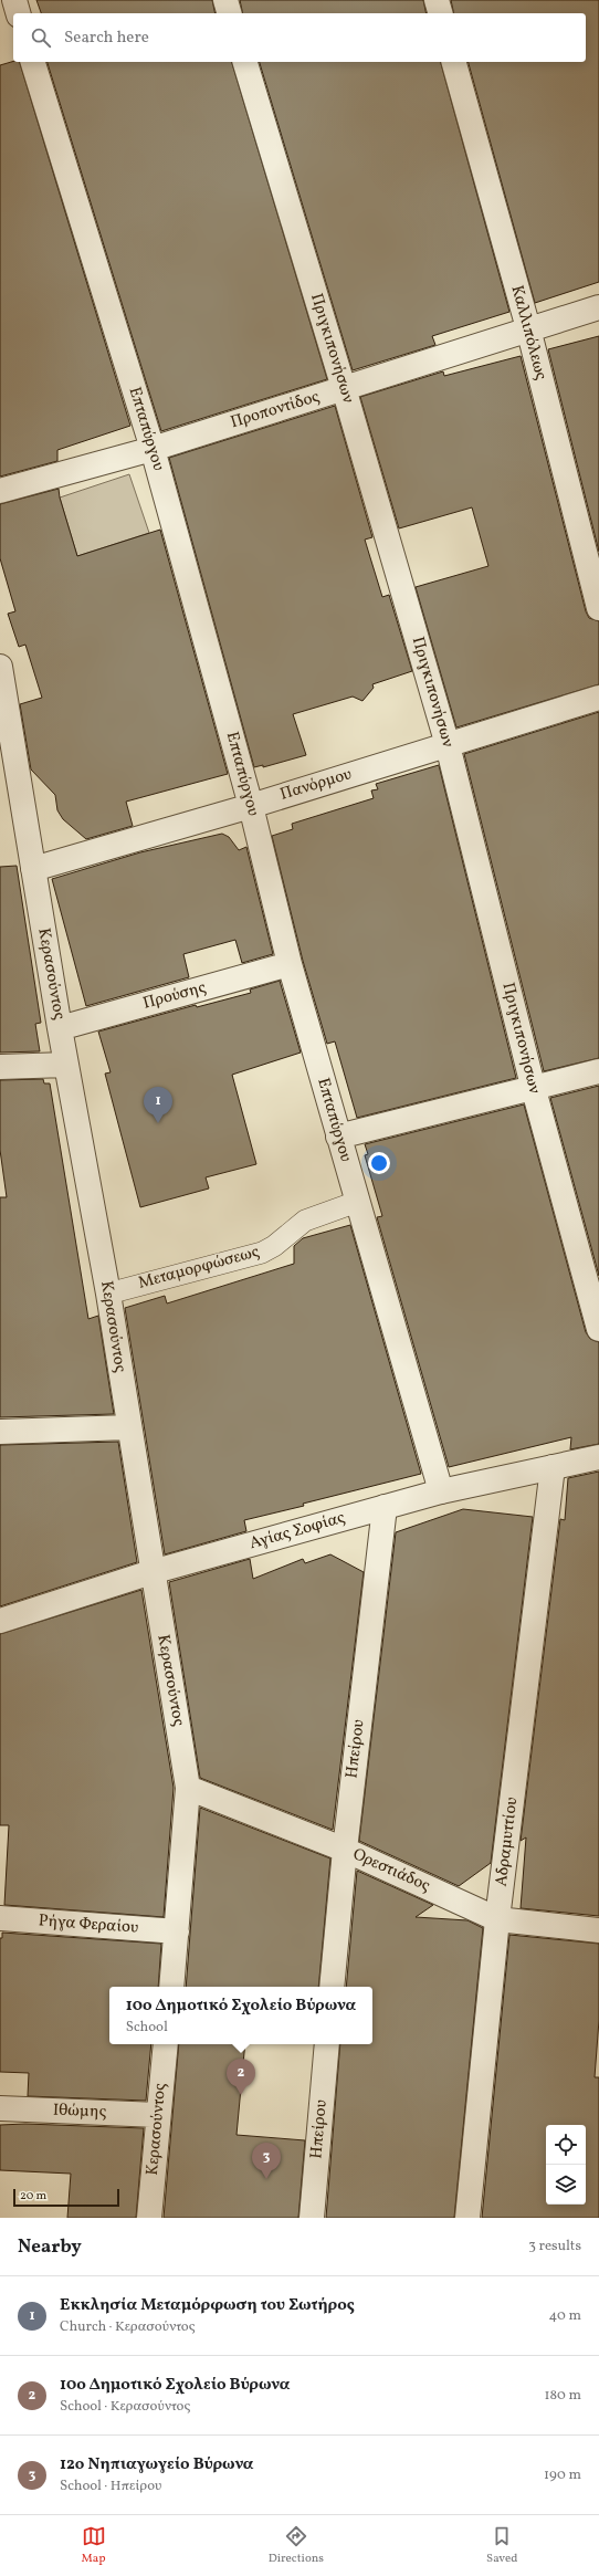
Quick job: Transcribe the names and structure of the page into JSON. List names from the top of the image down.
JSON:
{
  "streets": {
    "street": [
      "Καλλιπόλεως",
      "Πριγκιπονήσων",
      "Προποντίδος",
      "Επταπύργου",
      "Πανόρμου",
      "Κερασούντος",
      "Προύσης",
      "Μεταμορφώσεως",
      "Αγίας Σοφίας",
      "Ηπείρου",
      "Αδραμυττίου",
      "Ορεστιάδος",
      "Ρήγα Φεραίου",
      "Ιθώμης"
    ]
  },
  "crossings": [
    ["Καλλιπόλεως", "Προποντίδος"],
    ["Πριγκιπονήσων", "Προποντίδος"],
    ["Πριγκιπονήσων", "Πανόρμου"],
    ["Προποντίδος", "Επταπύργου"],
    ["Επταπύργου", "Πανόρμου"],
    ["Επταπύργου", "Προύσης"],
    ["Επταπύργου", "Μεταμορφώσεως"],
    ["Επταπύργου", "Αγίας Σοφίας"],
    ["Πανόρμου", "Κερασούντος"],
    ["Κερασούντος", "Προύσης"],
    ["Κερασούντος", "Μεταμορφώσεως"],
    ["Κερασούντος", "Αγίας Σοφίας"],
    ["Κερασούντος", "Ορεστιάδος"],
    ["Κερασούντος", "Ρήγα Φεραίου"],
    ["Κερασούντος", "Ιθώμης"],
    ["Αγίας Σοφίας", "Ηπείρου"],
    ["Αγίας Σοφίας", "Αδραμυττίου"],
    ["Ηπείρου", "Ορεστιάδος"],
    ["Αδραμυττίου", "Ορεστιάδος"]
  ],
  "scale_bar": "20 m",
  "page": {
    "search": "Search here",
    "pins": ["1", "2", "3"],
    "popup": ["10ο Δημοτικό Σχολείο Βύρωνα", "School"],
    "scale": "20 m",
    "heading": ["Nearby", "3 results"],
    "list": [
      {
        "mark": "1",
        "name": "Εκκλησία Μεταμόρφωση του Σωτήρος",
        "note": "Church · Κερασούντος",
        "value": "40 m"
      },
      {
        "mark": "2",
        "name": "10ο Δημοτικό Σχολείο Βύρωνα",
        "note": "School · Κερασούντος",
        "value": "180 m"
      },
      {
        "mark": "3",
        "name": "12ο Νηπιαγωγείο Βύρωνα",
        "note": "School · Ηπείρου",
        "value": "190 m"
      }
    ],
    "nav": ["Map", "Directions", "Saved"]
  }
}
